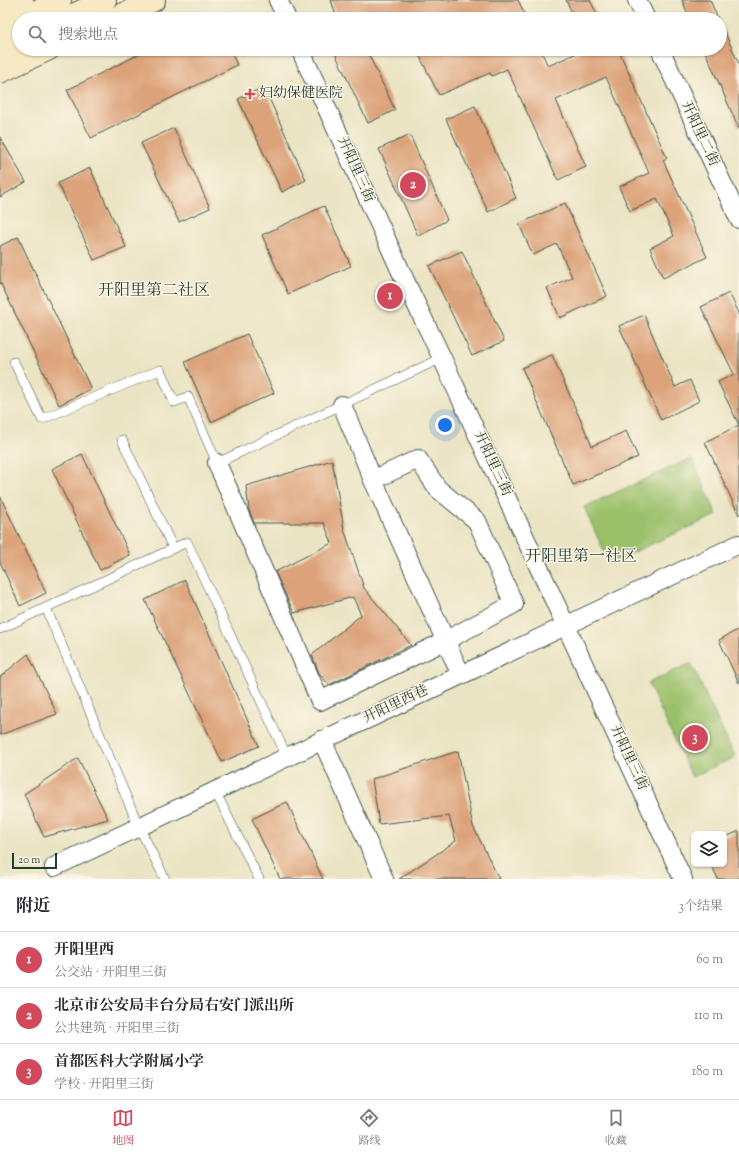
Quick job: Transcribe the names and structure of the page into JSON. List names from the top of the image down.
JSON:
{
  "streets": {
    "street": ["开阳里二街", "开阳里三街", "开阳里西巷"]
  },
  "crossings": [
    ["开阳里三街", "开阳里西巷"]
  ],
  "districts": ["开阳里第二社区", "开阳里第一社区"],
  "places": {
    "health": ["妇幼保健医院"]
  },
  "scale_bar": "20 m",
  "page": {
    "search": "搜索地点",
    "pins": ["2", "1", "3"],
    "scale": "20 m",
    "heading": ["附近", "3个结果"],
    "list": [
      {
        "mark": "1",
        "name": "开阳里西",
        "note": "公交站 · 开阳里三街",
        "value": "60 m"
      },
      {
        "mark": "2",
        "name": "北京市公安局丰台分局右安门派出所",
        "note": "公共建筑 · 开阳里三街",
        "value": "110 m"
      },
      {
        "mark": "3",
        "name": "首都医科大学附属小学",
        "note": "学校 · 开阳里三街",
        "value": "180 m"
      }
    ],
    "nav": ["地图", "路线", "收藏"]
  }
}
